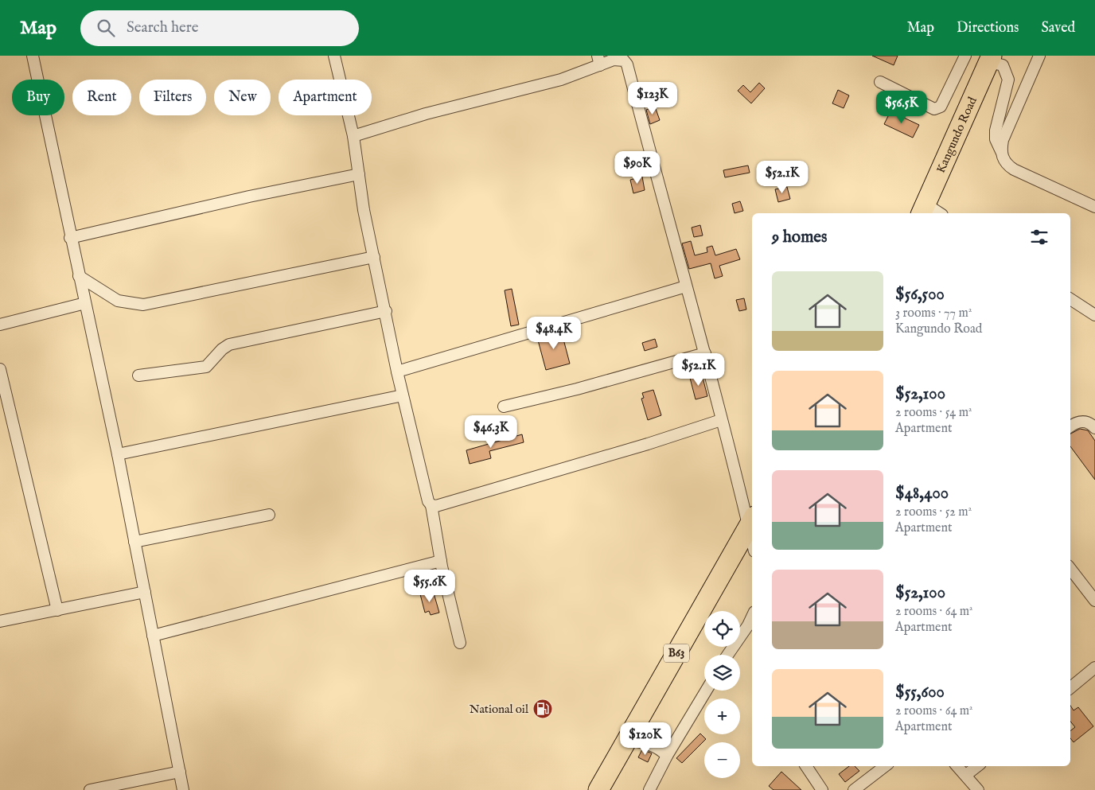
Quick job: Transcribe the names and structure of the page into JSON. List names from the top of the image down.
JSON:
{
  "streets": {
    "highway": ["Kangundo Road", "B63"]
  },
  "places": {
    "fuel station": ["National oil"]
  },
  "page": {
    "header": "Map",
    "search": "Search here",
    "nav": ["Map", "Directions", "Saved"],
    "chip": [
      "Buy",
      "Rent",
      "Filters",
      "New",
      "Apartment"
    ],
    "price": [
      "$123K",
      "$56.5K",
      "$90K",
      "$52.1K",
      "$48.4K",
      "$52.1K",
      "$46.3K",
      "$55.6K",
      "$120K"
    ],
    "heading": "9 homes",
    "list": [
      {
        "name": "$56,500",
        "note": "3 rooms · 77 m² · Kangundo Road"
      },
      {
        "name": "$52,100",
        "note": "2 rooms · 54 m² · Apartment"
      },
      {
        "name": "$48,400",
        "note": "2 rooms · 52 m² · Apartment"
      },
      {
        "name": "$52,100",
        "note": "2 rooms · 64 m² · Apartment"
      },
      {
        "name": "$55,600",
        "note": "2 rooms · 64 m² · Apartment"
      }
    ],
    "map_buttons": ["+", "−"]
  }
}
